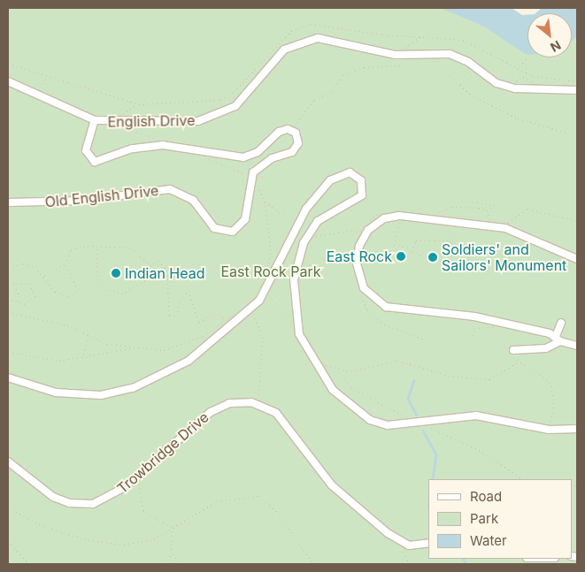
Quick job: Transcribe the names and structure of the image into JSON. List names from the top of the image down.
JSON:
{
  "streets": {
    "street": ["English Drive", "Old English Drive", "Trowbridge Drive"]
  },
  "parks": ["East Rock Park"],
  "places": ["East Rock", "Soldiers' and Sailors' Monument", "Indian Head"],
  "legend": ["Road", "Park", "Water"],
  "north": "bottom right"
}
